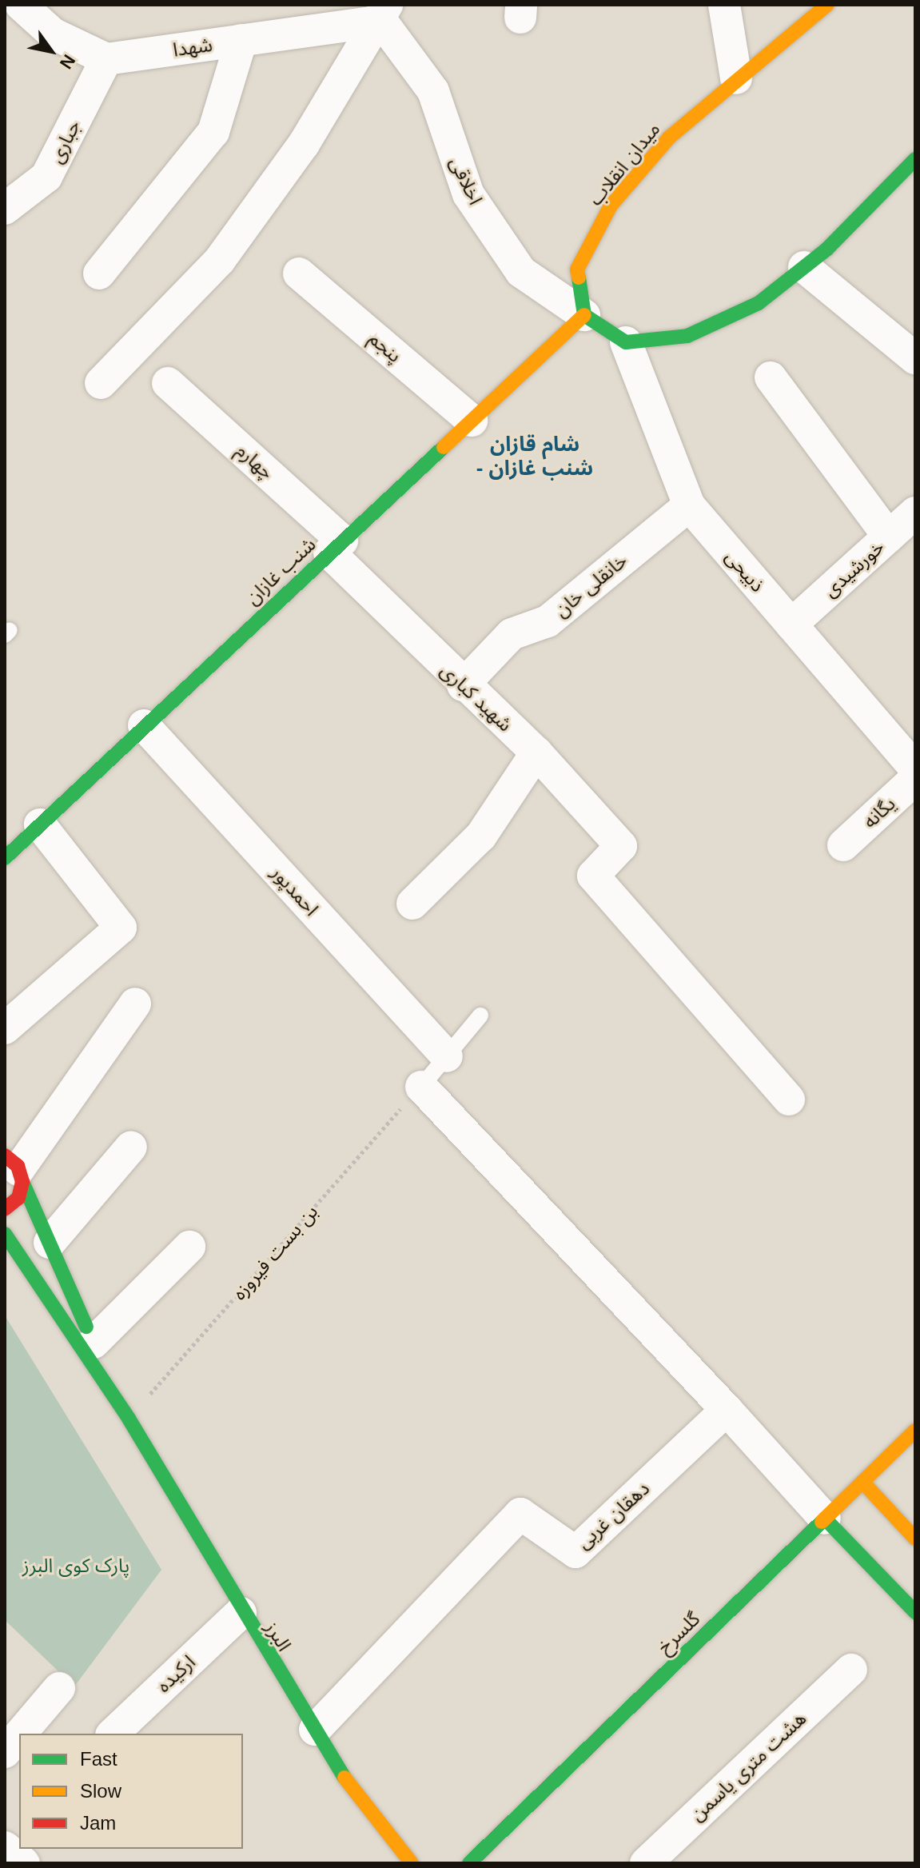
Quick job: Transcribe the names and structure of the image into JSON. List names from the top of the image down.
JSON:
{
  "streets": {
    "main road": [
      "میدان انقلاب",
      "شنب غازان",
      "گلسرخ",
      "البرز"
    ],
    "street": [
      "شهدا",
      "جباری",
      "اخلاقی",
      "پنجم",
      "چهارم",
      "خورشیدی",
      "ذبیحی",
      "خانقلی خان",
      "شهید کباری",
      "یگانه",
      "احمدپور",
      "دهقان غربی",
      "ارکیده",
      "هشت متری یاسمن"
    ],
    "path": ["بن بست فیروزه"]
  },
  "crossings": [
    ["شهدا", "جباری"],
    ["شهدا", "اخلاقی"],
    ["میدان انقلاب", "اخلاقی"],
    ["میدان انقلاب", "شنب غازان"],
    ["اخلاقی", "شنب غازان"],
    ["پنجم", "شنب غازان"],
    ["چهارم", "شنب غازان"],
    ["چهارم", "شهید کباری"],
    ["خورشیدی", "ذبیحی"],
    ["شنب غازان", "شهید کباری"],
    ["شنب غازان", "احمدپور"],
    ["ذبیحی", "خانقلی خان"],
    ["خانقلی خان", "شهید کباری"],
    ["بن بست فیروزه", "البرز"],
    ["دهقان غربی", "البرز"],
    ["البرز", "ارکیده"]
  ],
  "districts": ["شام قازان - شنب غازان"],
  "parks": ["پارک کوی البرز"],
  "legend": ["Fast", "Slow", "Jam"],
  "north": "bottom right"
}
